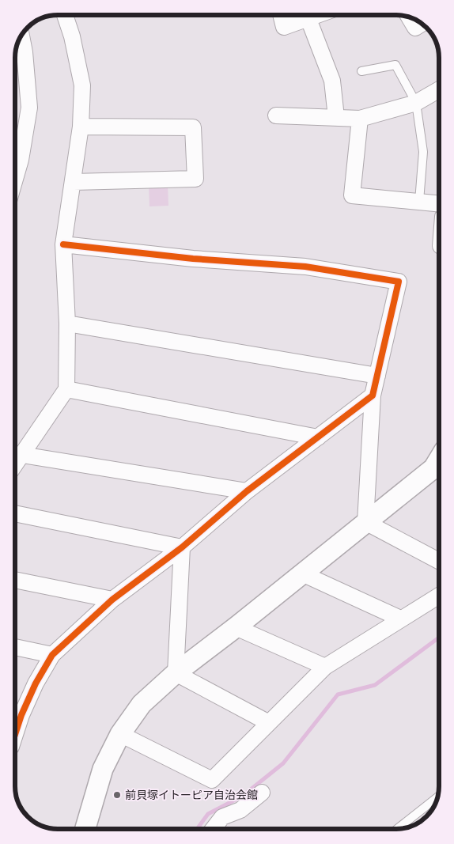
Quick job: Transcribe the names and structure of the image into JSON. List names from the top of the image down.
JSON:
{
  "places": ["前貝塚イトーピア自治会館"]
}
